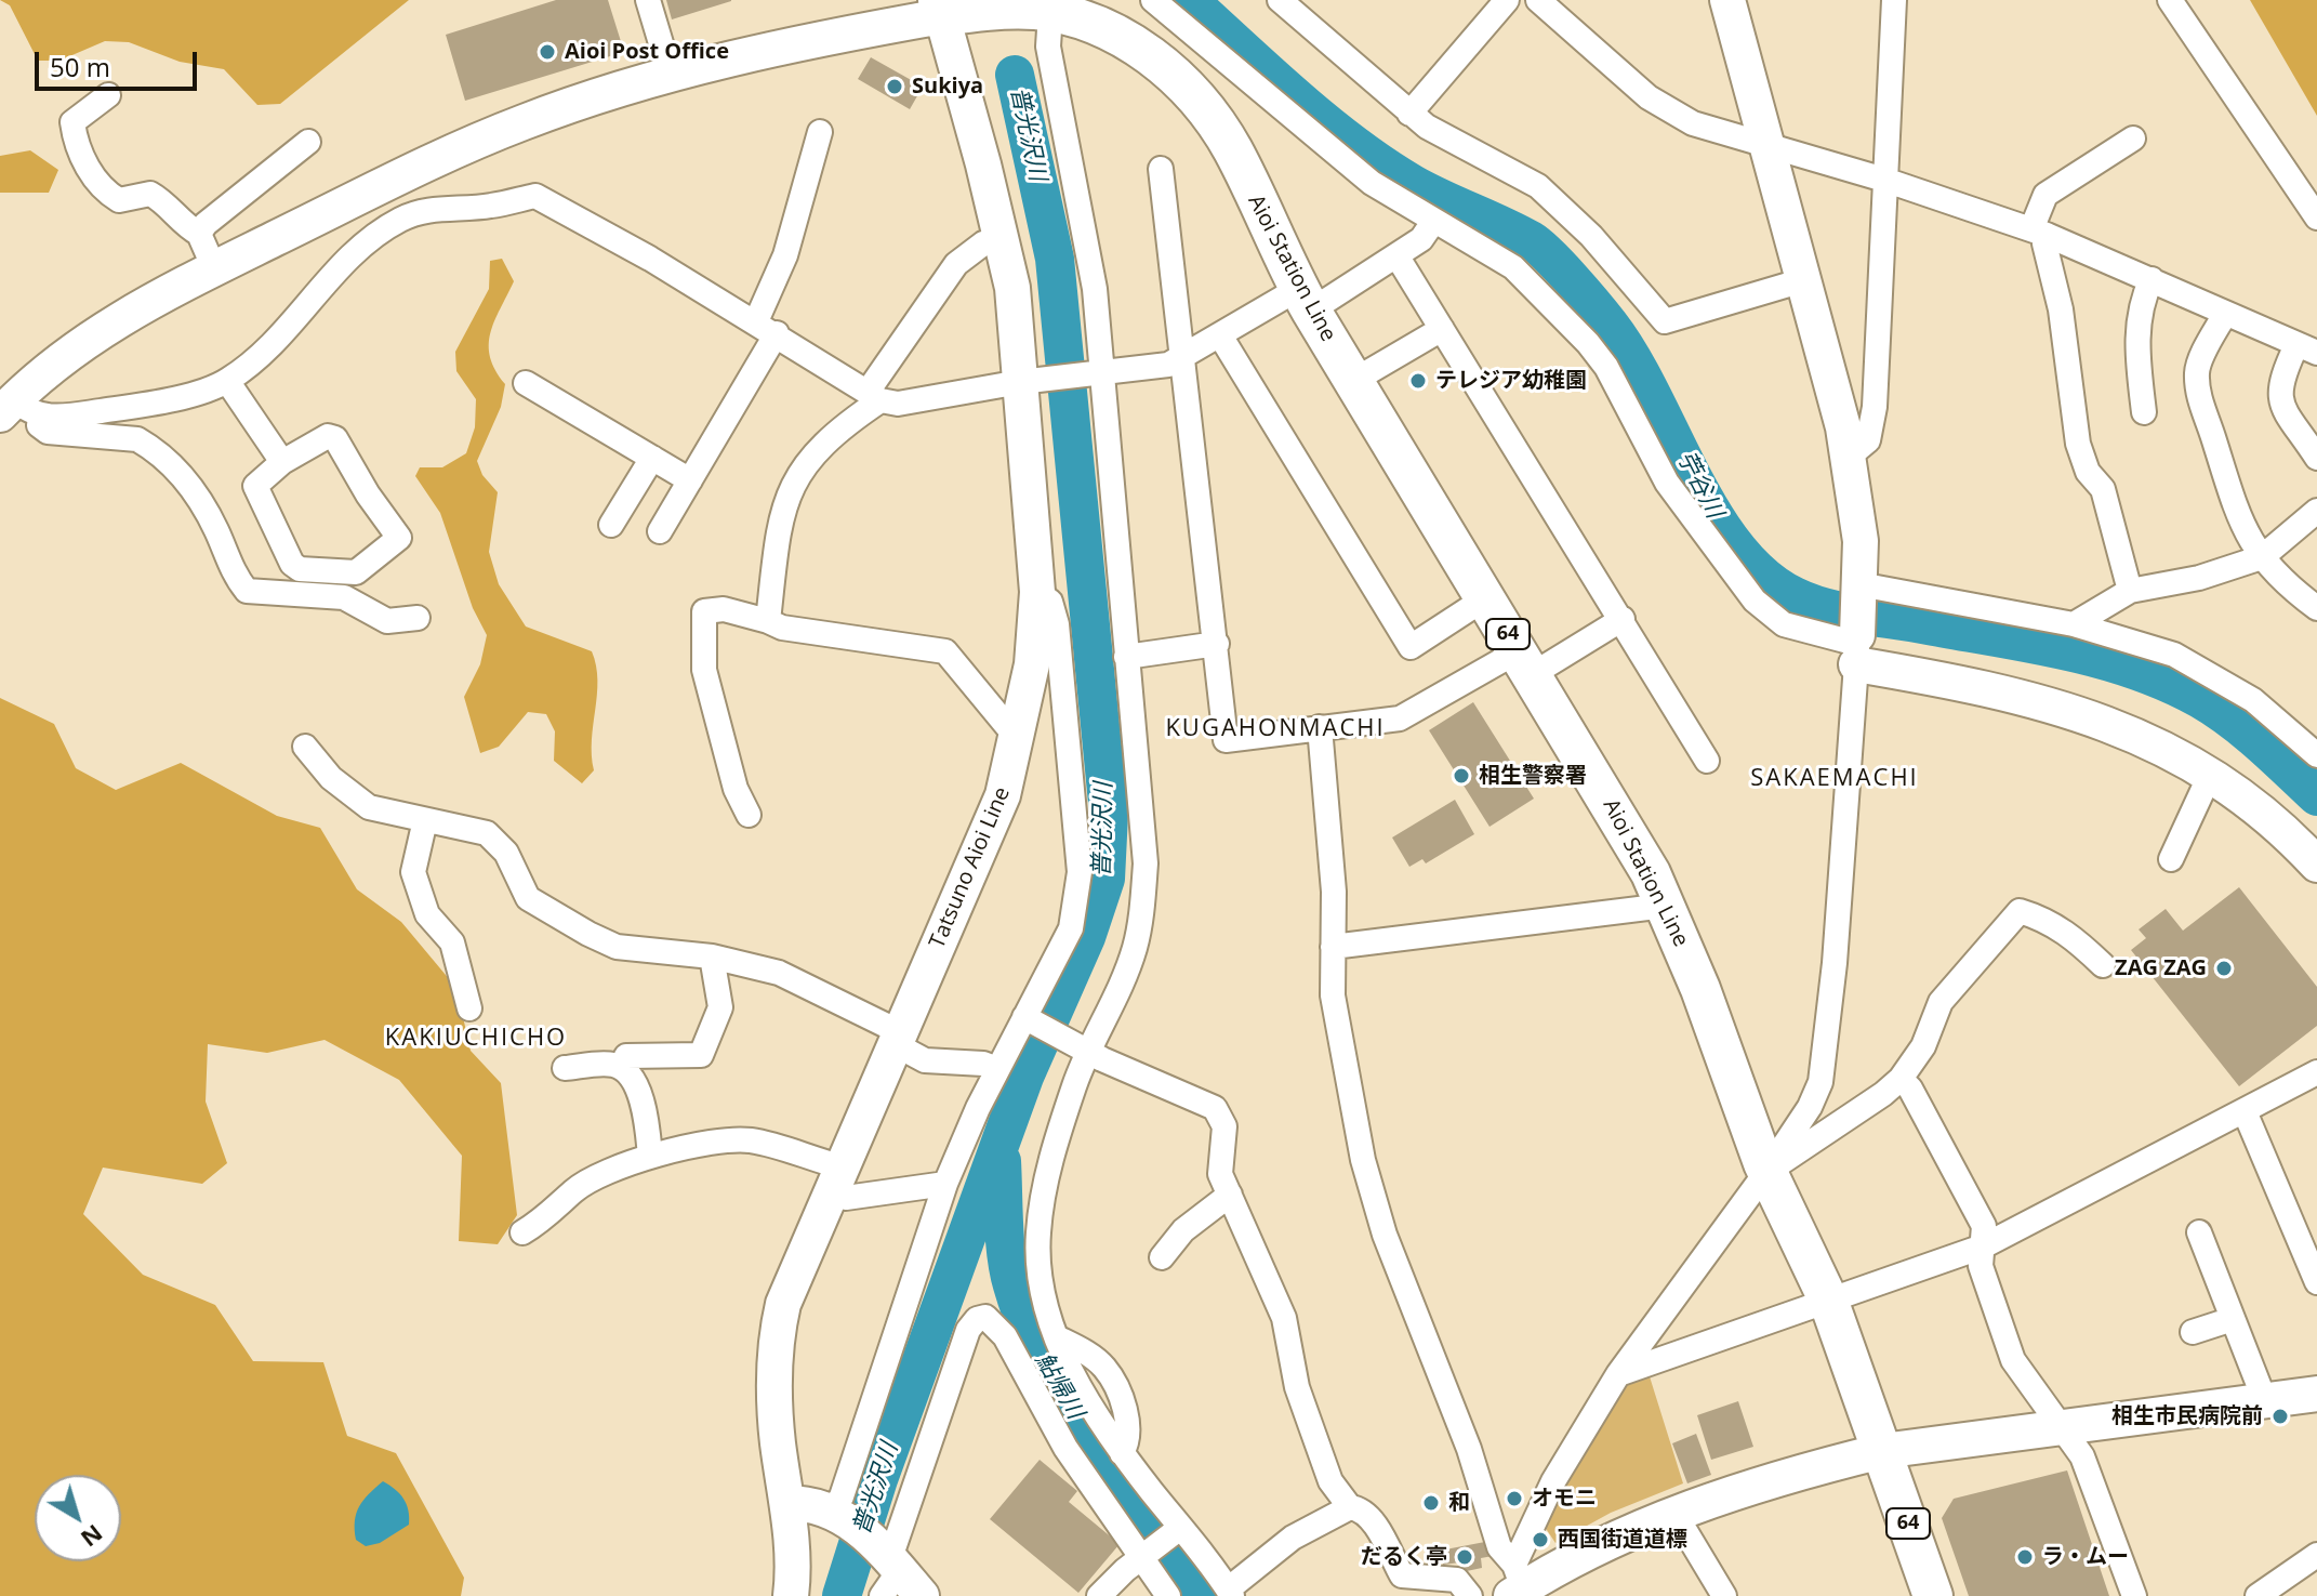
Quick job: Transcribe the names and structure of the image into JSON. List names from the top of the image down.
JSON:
{
  "streets": {
    "main road": ["Aioi Station Line", "64"],
    "street": ["Tatsuno Aioi Line"]
  },
  "crossings": [
    ["Aioi Station Line", "Tatsuno Aioi Line"]
  ],
  "districts": ["KUGAHONMACHI", "SAKAEMACHI", "KAKIUCHICHO"],
  "water": ["普光沢川", "苧谷川", "鮎帰川"],
  "places": [
    "Aioi Post Office",
    "Sukiya",
    "テレジア幼稚園",
    "相生警察署",
    "ZAG ZAG",
    "相生市民病院前",
    "オモニ",
    "和",
    "西国街道道標",
    "だるく亭",
    "ラ・ムー"
  ],
  "scale_bar": "50 m",
  "north": "bottom right"
}
